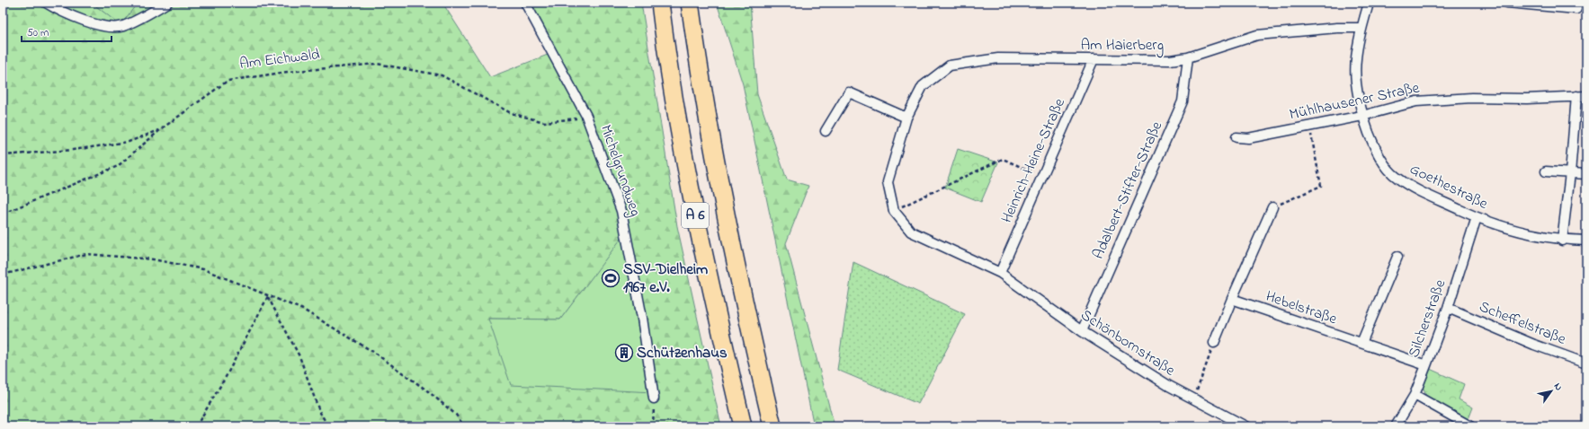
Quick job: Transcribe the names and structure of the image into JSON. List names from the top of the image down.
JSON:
{
  "streets": {
    "highway": ["A 6"],
    "street": [
      "Am Haierberg",
      "Mühlhausener Straße",
      "Heinrich-Heine-Straße",
      "Michelgrundweg",
      "Goethestraße",
      "Adalbert-Stifter-Straße",
      "Hebelstraße",
      "Silcherstraße",
      "Scheffelstraße",
      "Schönbornstraße"
    ],
    "path": ["Am Eichwald"]
  },
  "crossings": [
    ["Am Haierberg", "Heinrich-Heine-Straße"],
    ["Am Haierberg", "Goethestraße"],
    ["Am Haierberg", "Adalbert-Stifter-Straße"],
    ["Am Haierberg", "Schönbornstraße"],
    ["Am Eichwald", "Michelgrundweg"],
    ["Mühlhausener Straße", "Goethestraße"],
    ["Heinrich-Heine-Straße", "Schönbornstraße"],
    ["Goethestraße", "Silcherstraße"],
    ["Adalbert-Stifter-Straße", "Schönbornstraße"],
    ["Hebelstraße", "Silcherstraße"],
    ["Silcherstraße", "Scheffelstraße"]
  ],
  "places": {
    "sports": ["SSV-Dielheim 1967 e.V."],
    "building": ["Schützenhaus"]
  },
  "scale_bar": "50 m",
  "north": "top right"
}
